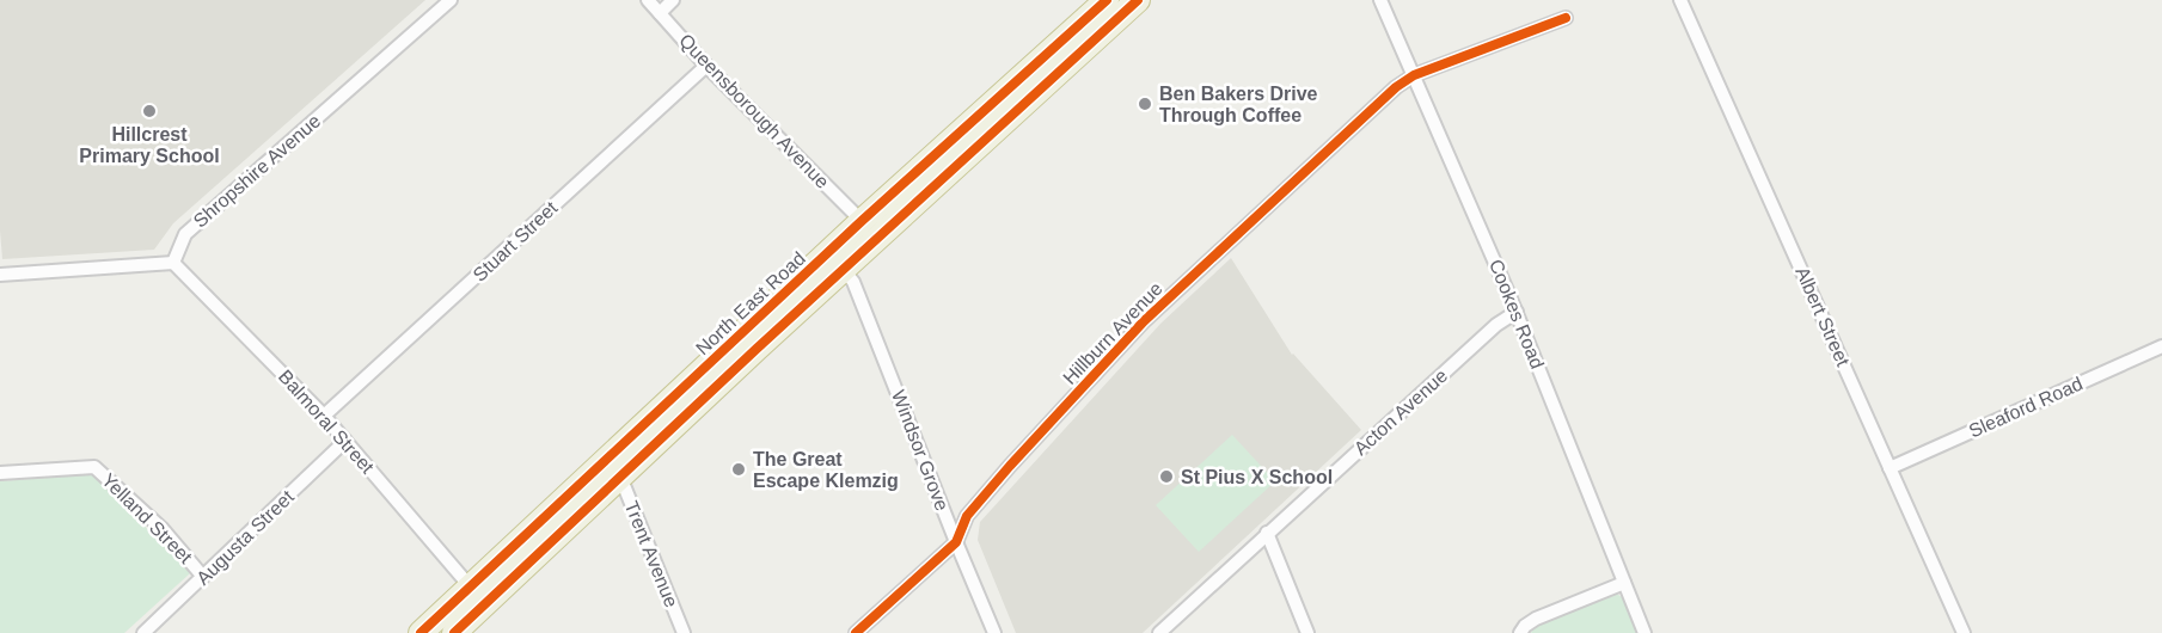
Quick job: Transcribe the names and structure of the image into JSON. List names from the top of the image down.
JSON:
{
  "streets": {
    "highway": ["North East Road"],
    "street": [
      "Queensborough Avenue",
      "Shropshire Avenue",
      "Stuart Street",
      "Cookes Road",
      "Albert Street",
      "Hillburn Avenue",
      "Sleaford Road",
      "Acton Avenue",
      "Balmoral Street",
      "Windsor Grove",
      "Yelland Street",
      "Augusta Street",
      "Trent Avenue"
    ]
  },
  "crossings": [
    ["Queensborough Avenue", "Stuart Street"],
    ["Queensborough Avenue", "North East Road"],
    ["Shropshire Avenue", "Balmoral Street"],
    ["Stuart Street", "Balmoral Street"],
    ["North East Road", "Balmoral Street"],
    ["North East Road", "Windsor Grove"],
    ["North East Road", "Trent Avenue"],
    ["Cookes Road", "Hillburn Avenue"],
    ["Cookes Road", "Acton Avenue"],
    ["Albert Street", "Sleaford Road"],
    ["Hillburn Avenue", "Windsor Grove"],
    ["Balmoral Street", "Augusta Street"],
    ["Yelland Street", "Augusta Street"]
  ],
  "places": [
    "Ben Bakers Drive Through Coffee",
    "Hillcrest Primary School",
    "The Great Escape Klemzig",
    "St Pius X School"
  ]
}
